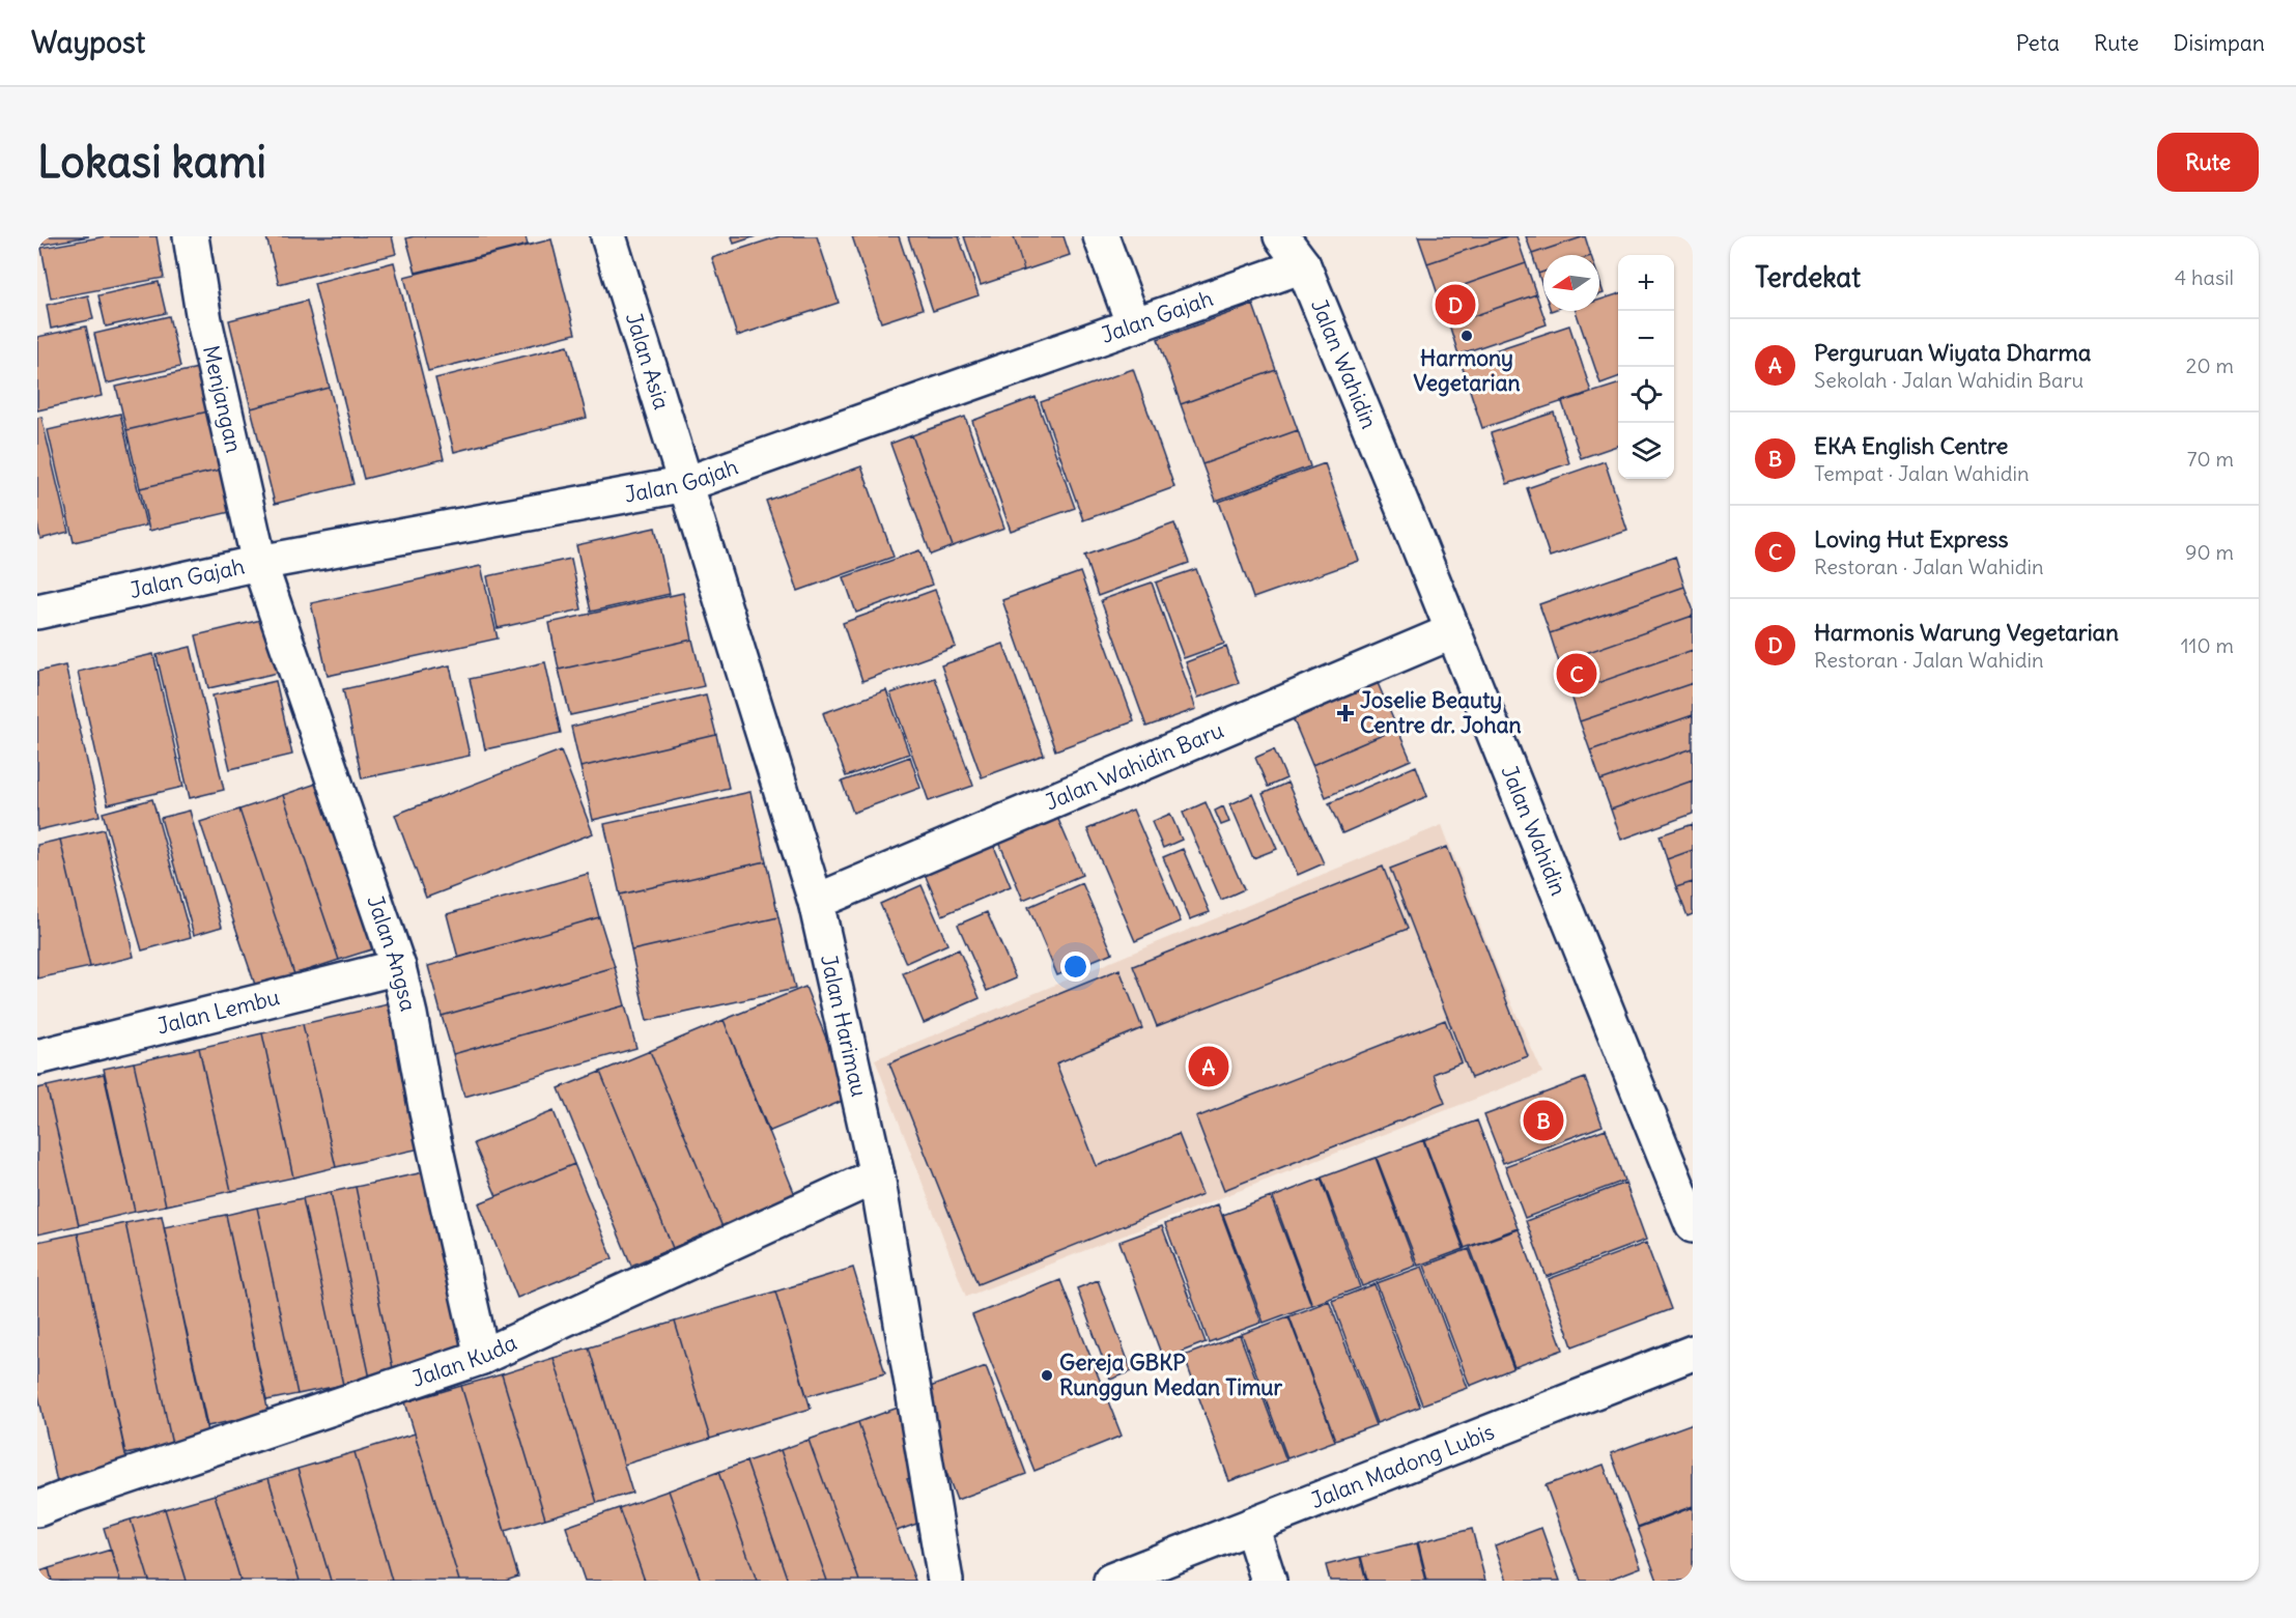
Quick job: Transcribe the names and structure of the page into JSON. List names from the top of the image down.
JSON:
{
  "streets": {
    "street": [
      "Jalan Gajah",
      "Jalan Asia",
      "Jalan Wahidin",
      "Menjangan",
      "Jalan Wahidin Baru",
      "Jalan Angsa",
      "Jalan Lembu",
      "Jalan Harimau",
      "Jalan Kuda",
      "Jalan Madong Lubis"
    ]
  },
  "crossings": [
    ["Jalan Gajah", "Jalan Asia"],
    ["Jalan Gajah", "Jalan Wahidin"],
    ["Jalan Gajah", "Menjangan"],
    ["Jalan Gajah", "Jalan Angsa"],
    ["Jalan Gajah", "Jalan Harimau"],
    ["Jalan Asia", "Jalan Harimau"],
    ["Jalan Wahidin", "Jalan Wahidin Baru"],
    ["Menjangan", "Jalan Angsa"],
    ["Jalan Wahidin Baru", "Jalan Harimau"],
    ["Jalan Angsa", "Jalan Lembu"],
    ["Jalan Angsa", "Jalan Kuda"],
    ["Jalan Harimau", "Jalan Kuda"]
  ],
  "places": {
    "other": ["Harmony Vegetarian", "Gereja GBKP Runggun Medan Timur"],
    "health": ["Joselie Beauty Centre dr. Johan"]
  },
  "north": "left",
  "page": {
    "header": "Waypost",
    "nav": ["Peta", "Rute", "Disimpan"],
    "buttons": "Rute",
    "title": "Lokasi kami",
    "heading": ["Terdekat", "4 hasil"],
    "map_buttons": ["+", "−"],
    "pins": [
      "D",
      "C",
      "A",
      "B"
    ],
    "list": [
      {
        "mark": "A",
        "name": "Perguruan Wiyata Dharma",
        "note": "Sekolah · Jalan Wahidin Baru",
        "value": "20 m"
      },
      {
        "mark": "B",
        "name": "EKA English Centre",
        "note": "Tempat · Jalan Wahidin",
        "value": "70 m"
      },
      {
        "mark": "C",
        "name": "Loving Hut Express",
        "note": "Restoran · Jalan Wahidin",
        "value": "90 m"
      },
      {
        "mark": "D",
        "name": "Harmonis Warung Vegetarian",
        "note": "Restoran · Jalan Wahidin",
        "value": "110 m"
      }
    ]
  }
}
